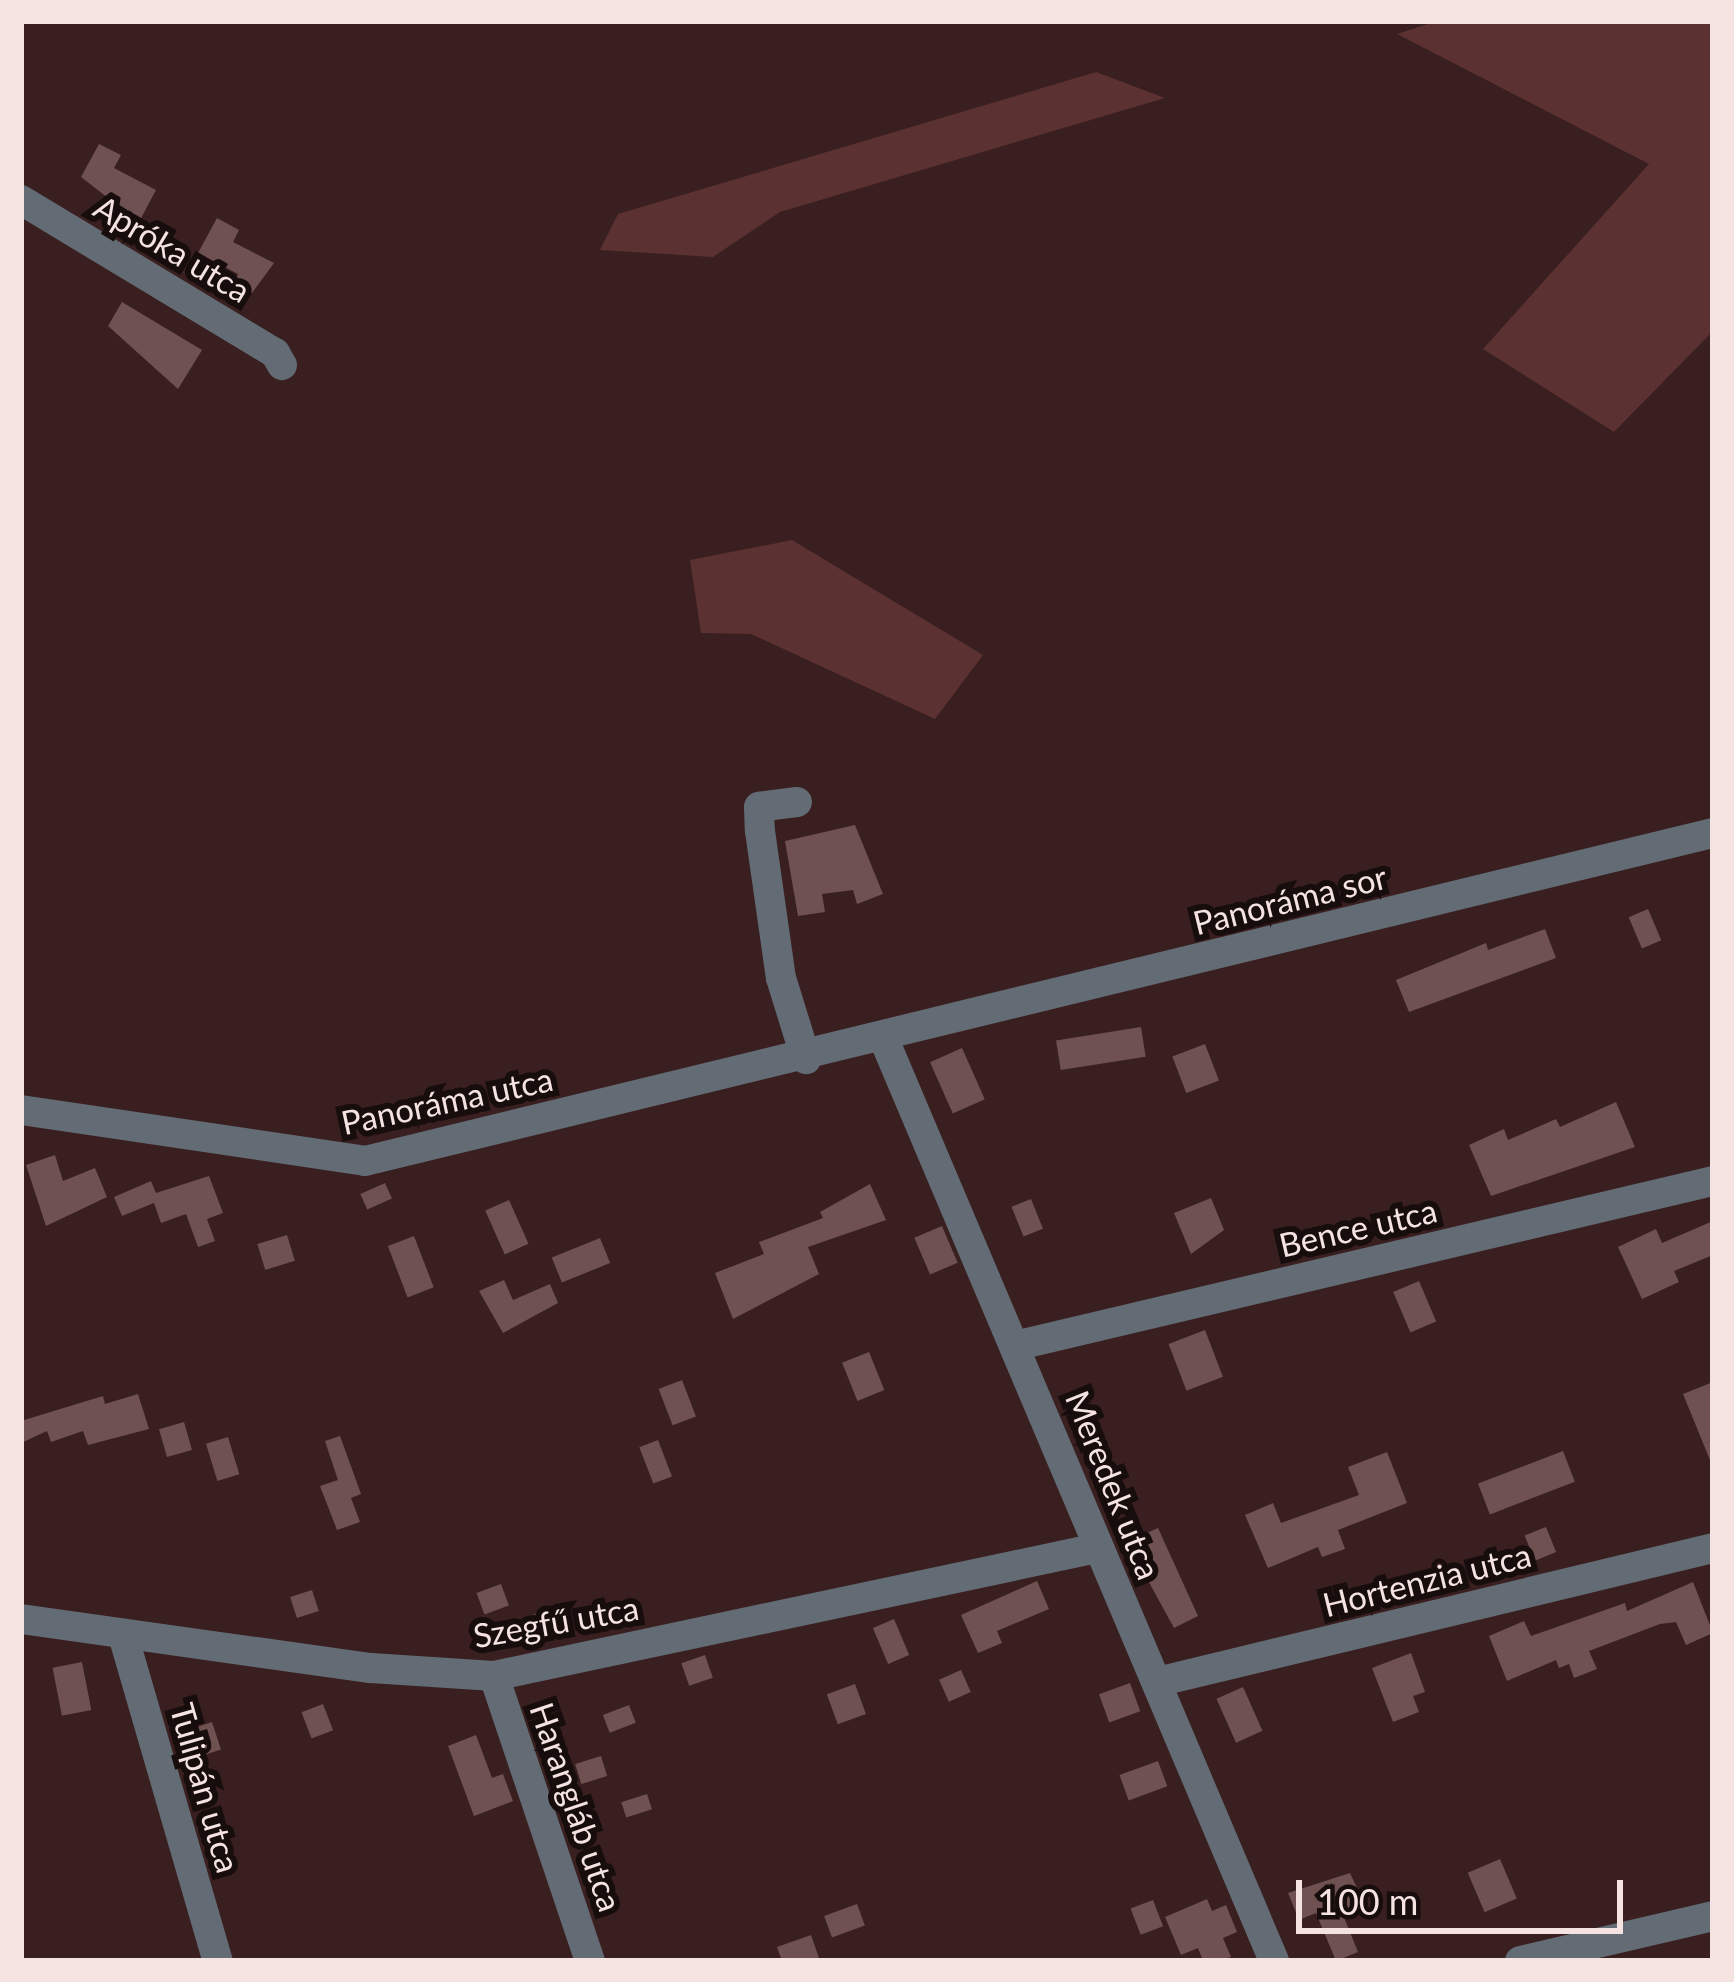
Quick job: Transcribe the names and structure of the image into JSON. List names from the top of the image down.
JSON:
{
  "streets": {
    "street": [
      "Apróka utca",
      "Panoráma sor",
      "Panoráma utca",
      "Bence utca",
      "Meredek utca",
      "Hortenzia utca",
      "Szegfű utca",
      "Tulipán utca",
      "Harangláb utca"
    ]
  },
  "crossings": [
    ["Panoráma sor", "Panoráma utca"],
    ["Panoráma sor", "Meredek utca"],
    ["Panoráma utca", "Meredek utca"],
    ["Bence utca", "Meredek utca"],
    ["Meredek utca", "Hortenzia utca"],
    ["Meredek utca", "Szegfű utca"],
    ["Szegfű utca", "Tulipán utca"],
    ["Szegfű utca", "Harangláb utca"]
  ],
  "scale_bar": "100 m"
}
